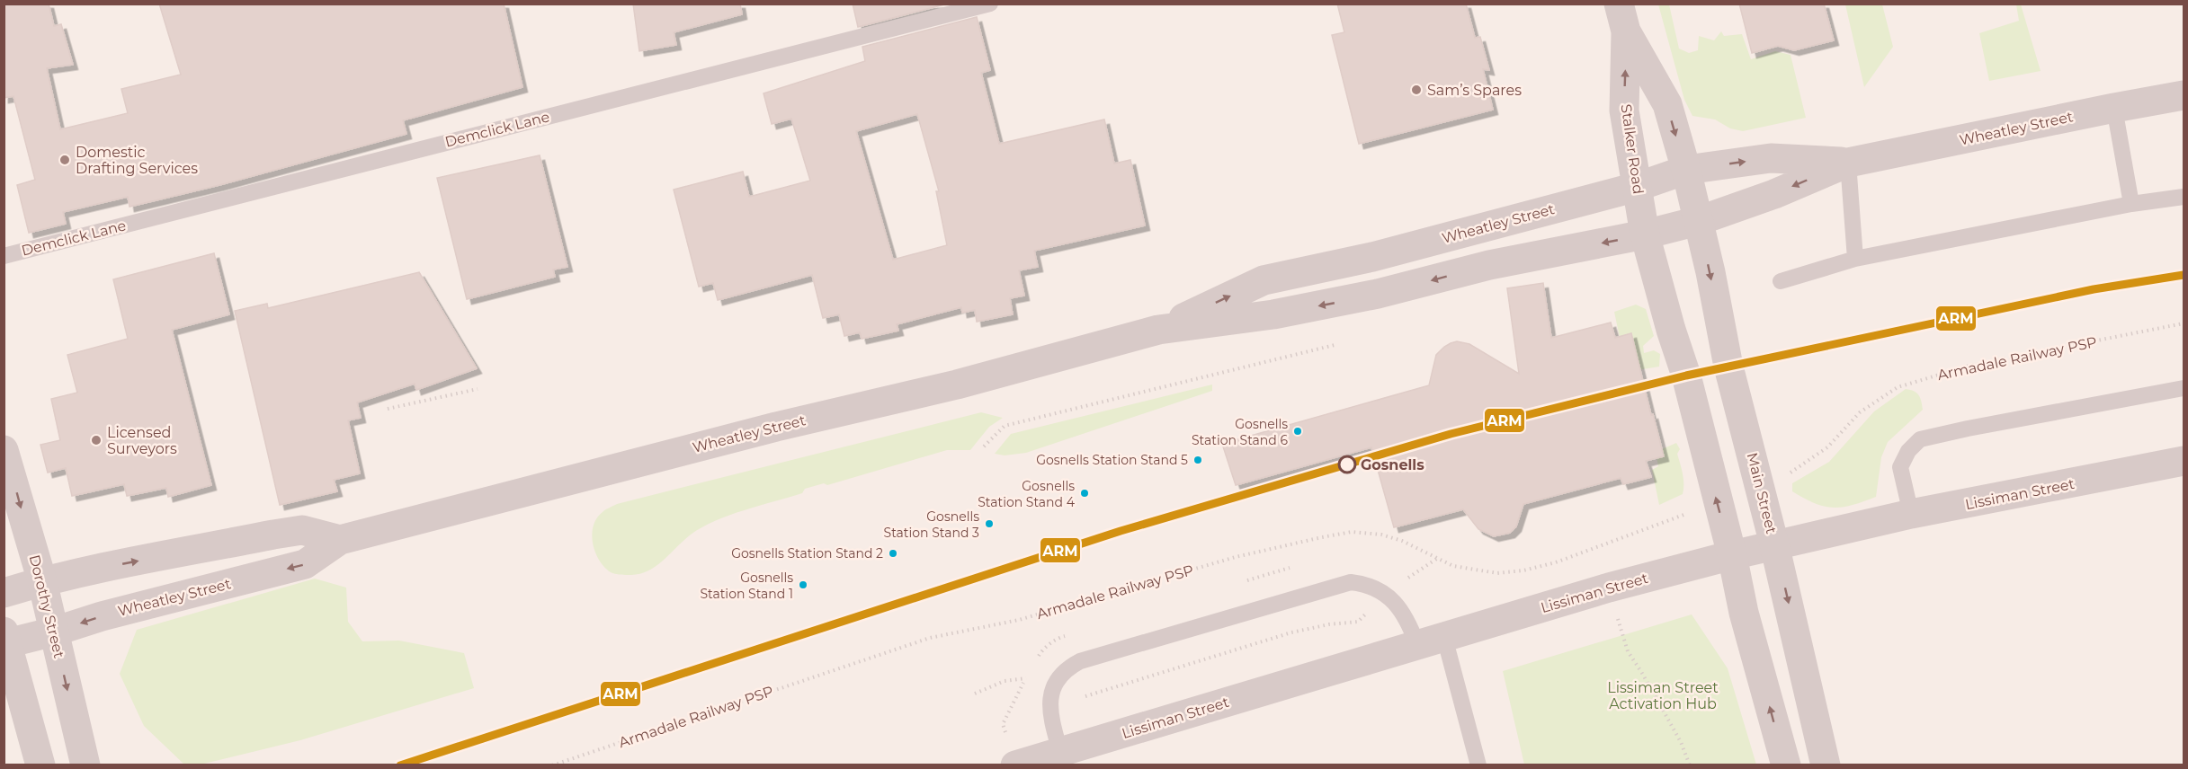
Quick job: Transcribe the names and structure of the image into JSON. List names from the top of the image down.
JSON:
{
  "streets": {
    "street": [
      "Wheatley Street",
      "Stalker Road",
      "Main Street",
      "Lissiman Street",
      "Dorothy Street"
    ],
    "lane": ["Demclick Lane"],
    "path": ["Armadale Railway PSP"]
  },
  "crossings": [
    ["Wheatley Street", "Stalker Road"],
    ["Wheatley Street", "Main Street"],
    ["Wheatley Street", "Dorothy Street"],
    ["Stalker Road", "Main Street"],
    ["Main Street", "Lissiman Street"]
  ],
  "parks": ["Lissiman Street Activation Hub"],
  "places": [
    "Sam’s Spares",
    "Domestic Drafting Services",
    "Gosnells Station Stand 6",
    "Licensed Surveyors",
    "Gosnells Station Stand 5",
    "Gosnells",
    "Gosnells Station Stand 4",
    "Gosnells Station Stand 3",
    "Gosnells Station Stand 2",
    "Gosnells Station Stand 1"
  ],
  "lines": ["transit line ARM"]
}
